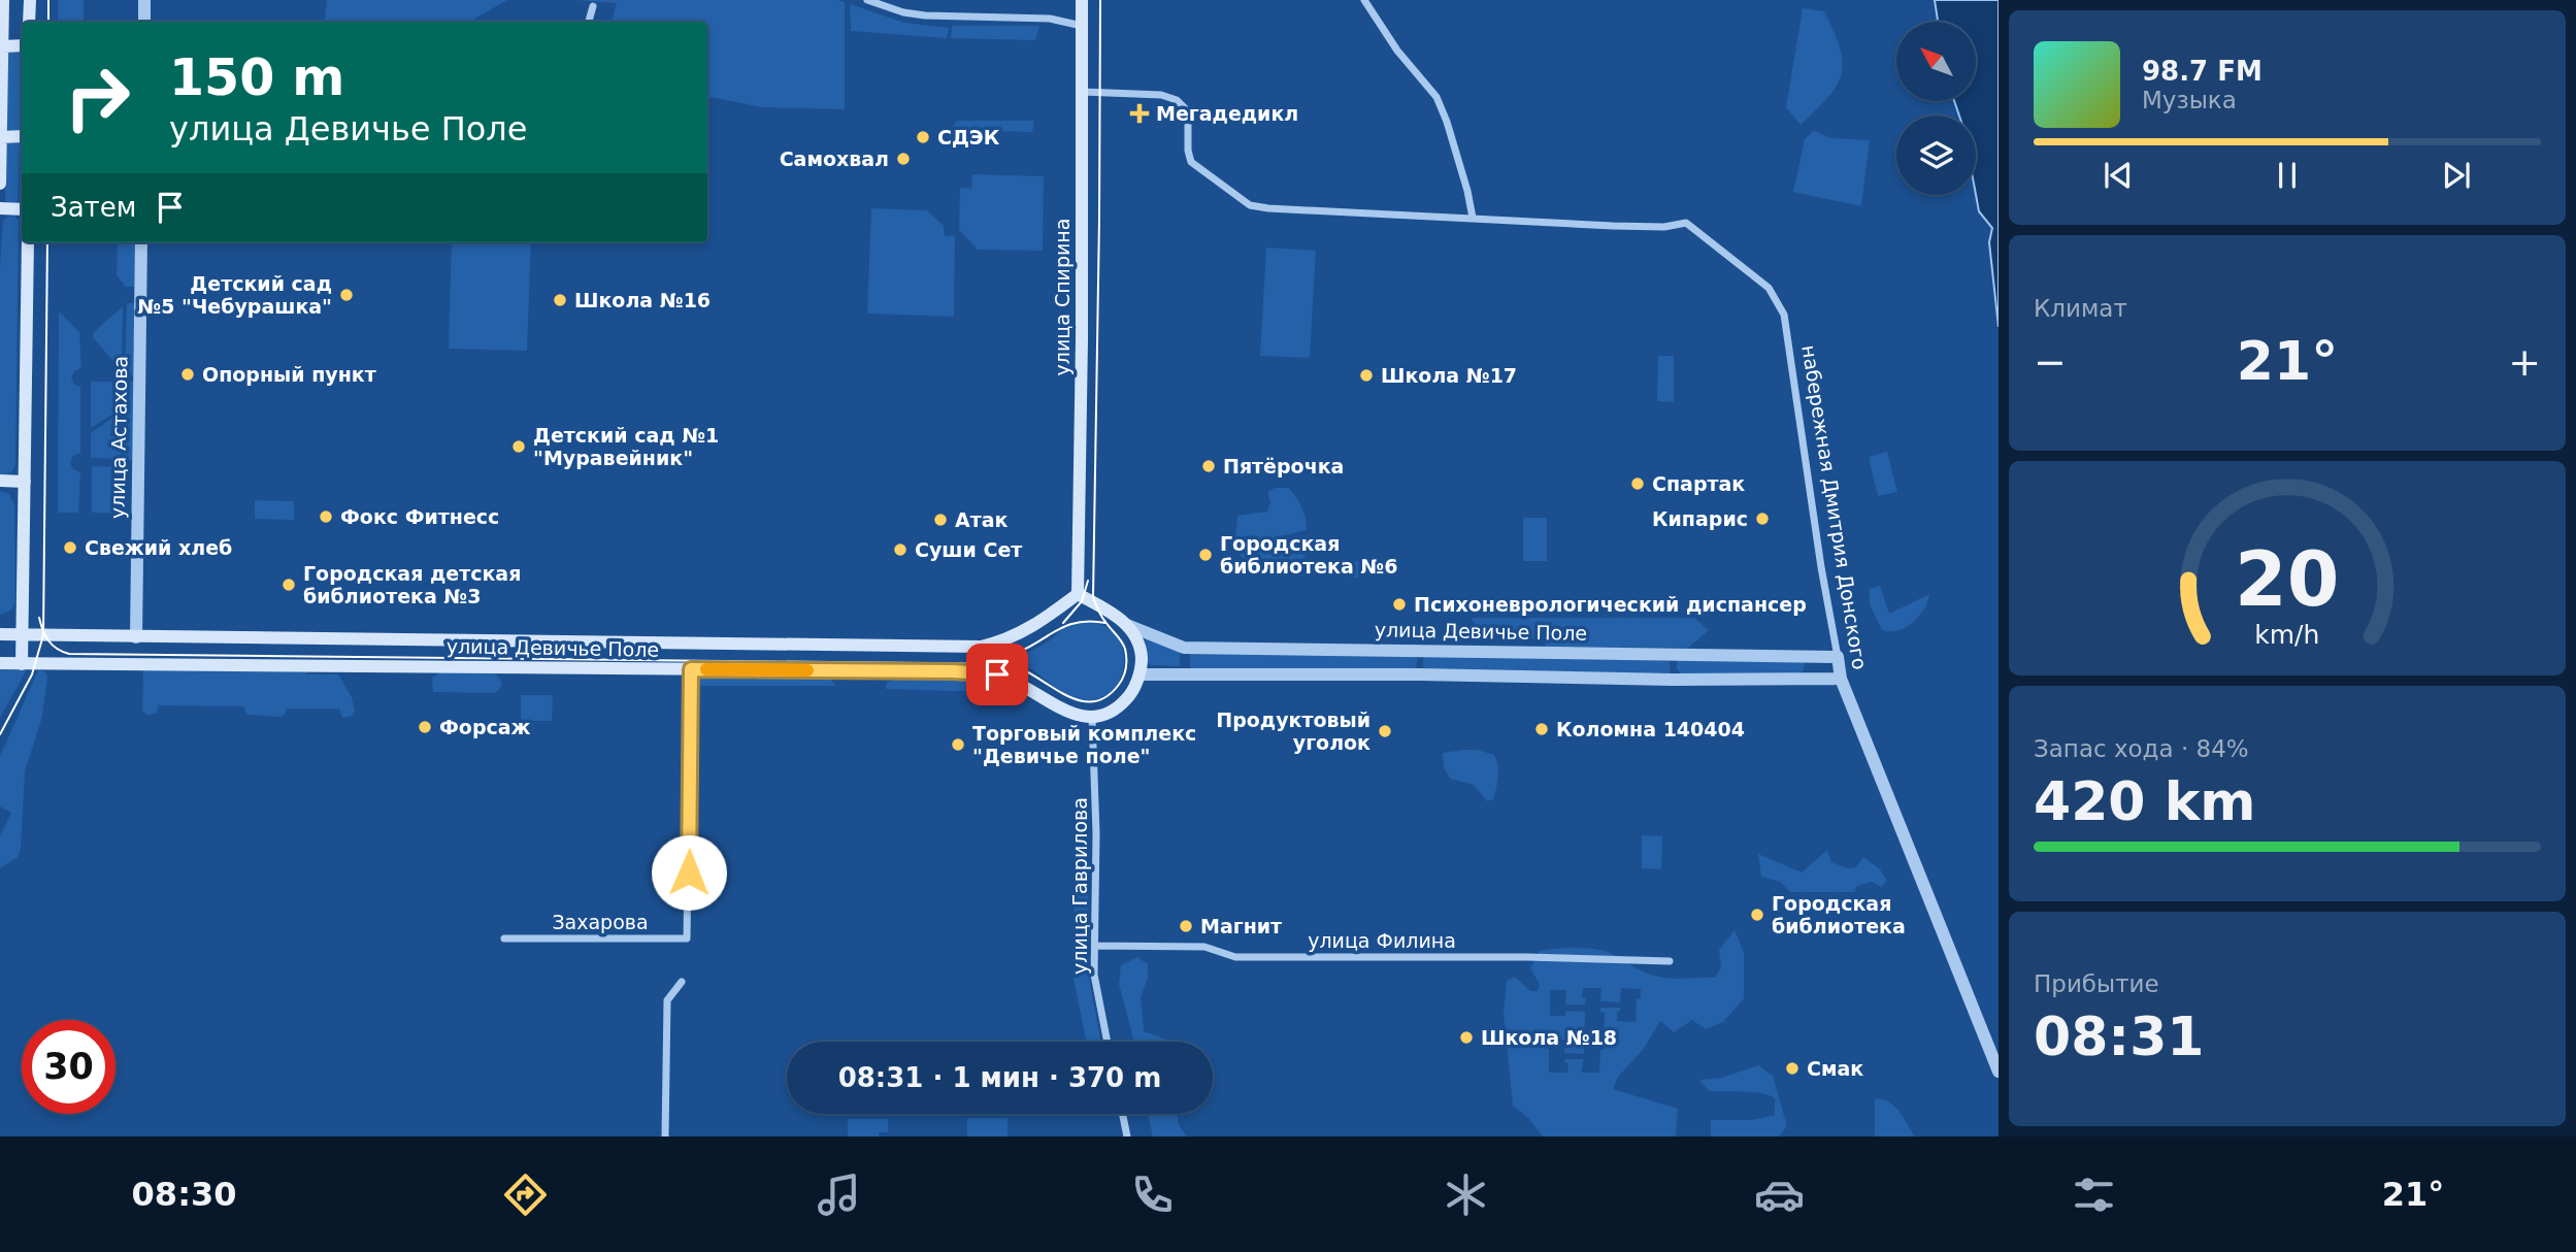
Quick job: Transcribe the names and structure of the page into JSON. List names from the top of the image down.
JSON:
{
  "streets": {
    "main road": ["улица Спирина", "улица Девичье Поле"],
    "street": [
      "улица Астахова",
      "набережная Дмитрия Донского",
      "улица Гаврилова",
      "Захарова",
      "улица Филина"
    ]
  },
  "crossings": [
    ["улица Спирина", "улица Девичье Поле"],
    ["улица Астахова", "улица Девичье Поле"],
    ["набережная Дмитрия Донского", "улица Девичье Поле"],
    ["улица Девичье Поле", "улица Гаврилова"],
    ["улица Девичье Поле", "Захарова"],
    ["улица Гаврилова", "улица Филина"]
  ],
  "places": {
    "health": ["Мегадедикл"],
    "other": [
      "СДЭК",
      "Самохвал",
      "Детский сад №5 \"Чебурашка\"",
      "Школа №16",
      "Опорный пункт",
      "Школа №17",
      "Детский сад №1 \"Муравейник\"",
      "Пятёрочка",
      "Спартак",
      "Фокс Фитнесс",
      "Кипарис",
      "Атак",
      "Свежий хлеб",
      "Суши Сет",
      "Городская библиотека №6",
      "Городская детская библиотека №3",
      "Психоневрологический диспансер",
      "Форсаж",
      "Коломна 140404",
      "Продуктовый уголок",
      "Торговый комплекс \"Девичье поле\"",
      "Городская библиотека",
      "Магнит",
      "Школа №18",
      "Смак"
    ]
  },
  "north": "top left",
  "page": {
    "turn": ["150 m", "улица Девичье Поле"],
    "song": ["98.7 FM", "Музыка"],
    "then": "Затем",
    "tile": [
      "Климат",
      ["Запас хода · 84%", "420 km"],
      ["Прибытие", "08:31"]
    ],
    "heat": ["−", "21°", "+"],
    "limit": "30",
    "trip": "08:31 · 1 мин · 370 m",
    "tabs": ["08:30", "21°"],
    "gauge": ["20", "km/h"]
  }
}
